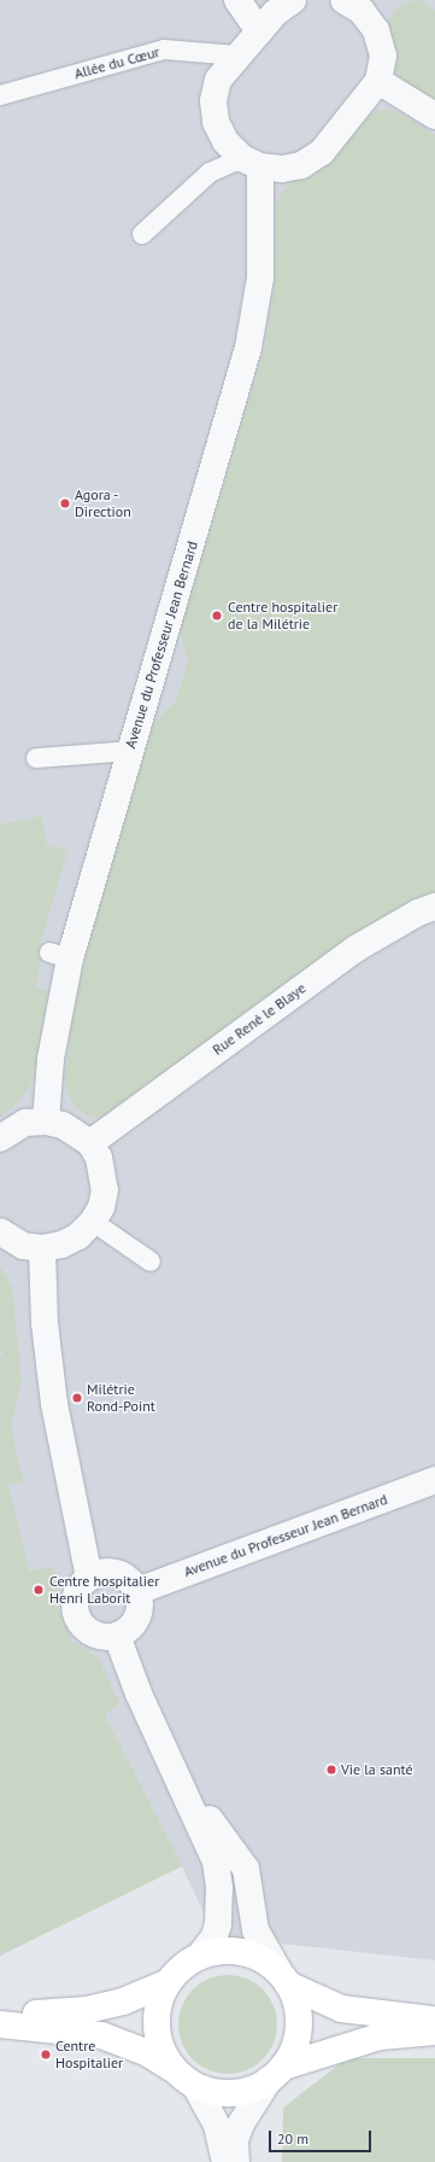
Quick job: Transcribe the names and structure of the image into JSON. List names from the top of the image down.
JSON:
{
  "streets": {
    "street": ["Avenue du Professeur Jean Bernard", "Rue René le Blaye"],
    "lane": ["Allée du Cœur"]
  },
  "places": [
    "Agora - Direction",
    "Centre hospitalier de la Milétrie",
    "Milétrie Rond-Point",
    "Centre hospitalier Henri Laborit",
    "Vie la santé",
    "Centre Hospitalier"
  ],
  "scale_bar": "20 m"
}
